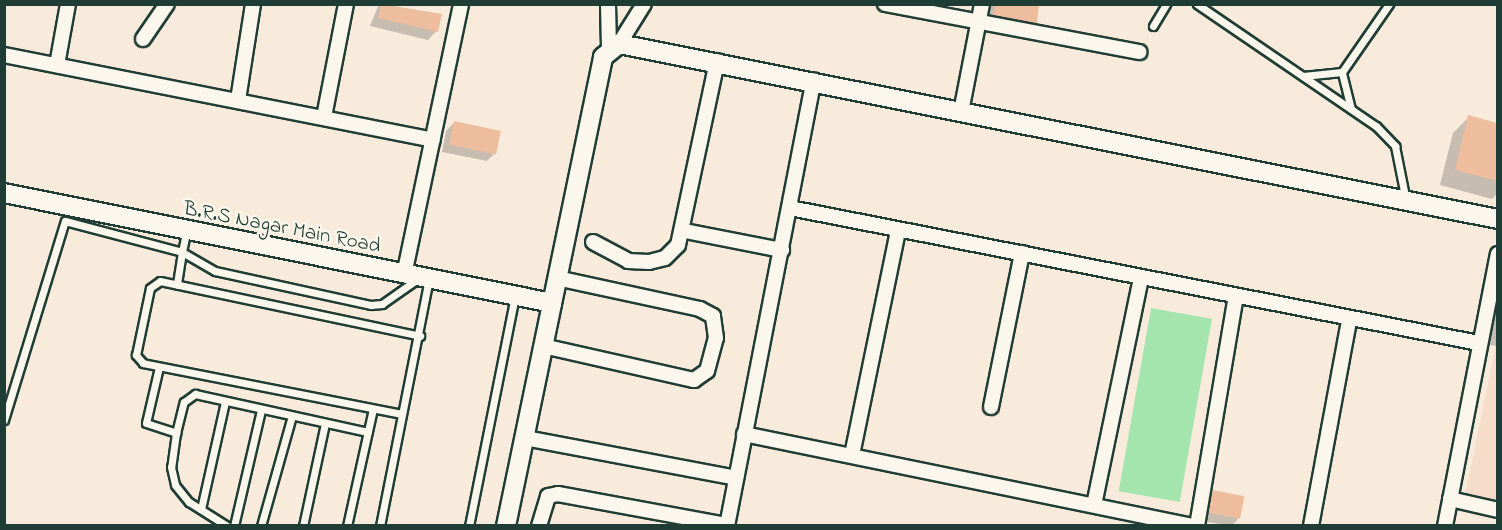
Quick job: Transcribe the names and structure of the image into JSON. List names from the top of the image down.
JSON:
{
  "streets": {
    "street": ["B.R.S Nagar Main Road"]
  }
}
